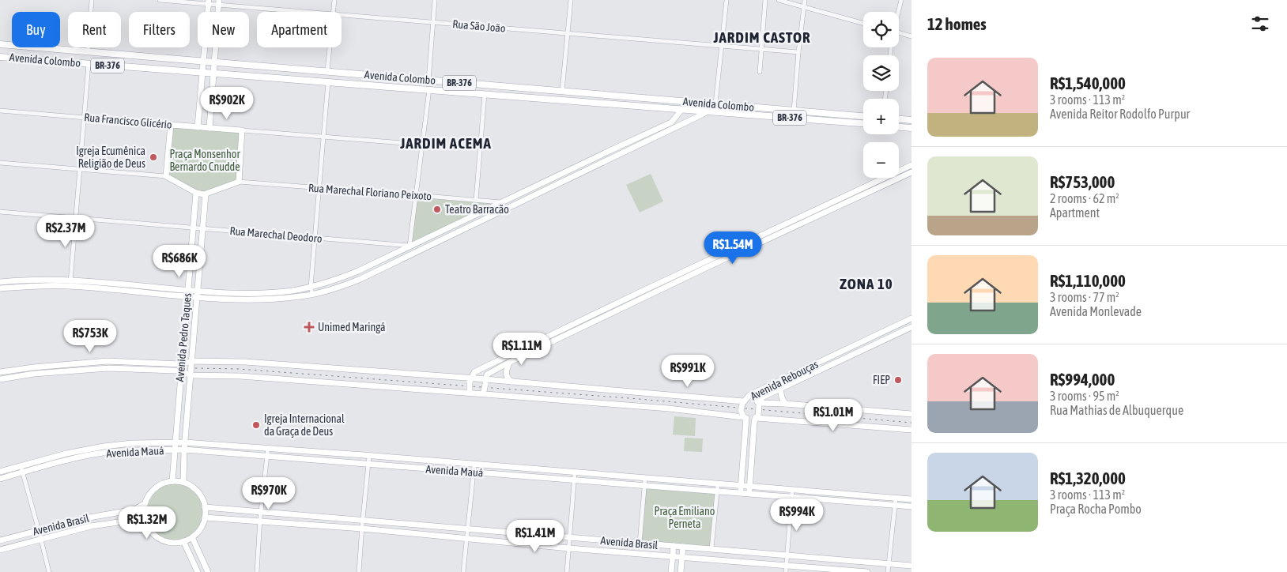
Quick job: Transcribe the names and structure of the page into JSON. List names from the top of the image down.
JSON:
{
  "streets": {
    "main road": [
      "Avenida Colombo",
      "BR-376",
      "Rua Francisco Glicério",
      "Avenida Pedro Taques",
      "Avenida Rebouças",
      "Avenida Mauá",
      "Avenida Brasil"
    ],
    "street": ["Rua São João", "Rua Marechal Floriano Peixoto", "Rua Marechal Deodoro"]
  },
  "crossings": [
    ["Rua Marechal Deodoro", "Avenida Pedro Taques"],
    ["Avenida Pedro Taques", "Avenida Mauá"],
    ["Avenida Pedro Taques", "Avenida Brasil"],
    ["Avenida Rebouças", "Avenida Mauá"]
  ],
  "districts": ["JARDIM CASTOR", "JARDIM ACEMA", "ZONA 10"],
  "parks": ["Praça Monsenhor Bernardo Cnudde", "Praça Emiliano Perneta"],
  "places": {
    "other": [
      "Igreja Ecumênica Religião de Deus",
      "Teatro Barracão",
      "FIEP",
      "Igreja Internacional da Graça de Deus"
    ],
    "health": ["Unimed Maringá"]
  },
  "page": {
    "heading": "12 homes",
    "map_buttons": ["+", "−"],
    "chip": [
      "Buy",
      "Rent",
      "Filters",
      "New",
      "Apartment"
    ],
    "list": [
      {
        "name": "R$1,540,000",
        "note": "3 rooms · 113 m² · Avenida Reitor Rodolfo Purpur"
      },
      {
        "name": "R$753,000",
        "note": "2 rooms · 62 m² · Apartment"
      },
      {
        "name": "R$1,110,000",
        "note": "3 rooms · 77 m² · Avenida Monlevade"
      },
      {
        "name": "R$994,000",
        "note": "3 rooms · 95 m² · Rua Mathias de Albuquerque"
      },
      {
        "name": "R$1,320,000",
        "note": "3 rooms · 113 m² · Praça Rocha Pombo"
      }
    ],
    "price": [
      "R$902K",
      "R$2.37M",
      "R$1.54M",
      "R$686K",
      "R$753K",
      "R$1.11M",
      "R$991K",
      "R$1.01M",
      "R$970K",
      "R$994K",
      "R$1.32M",
      "R$1.41M"
    ]
  }
}
